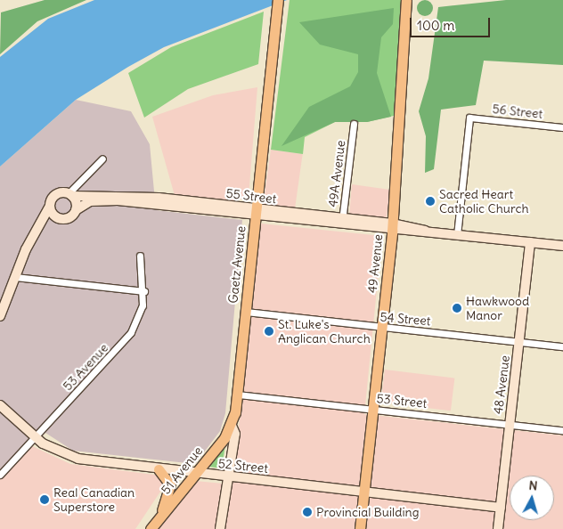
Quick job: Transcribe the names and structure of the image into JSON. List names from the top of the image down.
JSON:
{
  "streets": {
    "main road": ["49 Avenue", "Gaetz Avenue", "51 Avenue"],
    "street": [
      "56 Street",
      "49A Avenue",
      "55 Street",
      "54 Street",
      "53 Avenue",
      "48 Avenue",
      "53 Street",
      "52 Street"
    ]
  },
  "crossings": [
    ["56 Street", "55 Street"],
    ["49A Avenue", "55 Street"],
    ["55 Street", "49 Avenue"],
    ["55 Street", "Gaetz Avenue"],
    ["55 Street", "48 Avenue"],
    ["49 Avenue", "54 Street"],
    ["49 Avenue", "53 Street"],
    ["49 Avenue", "52 Street"],
    ["Gaetz Avenue", "54 Street"],
    ["Gaetz Avenue", "53 Street"],
    ["Gaetz Avenue", "52 Street"],
    ["Gaetz Avenue", "51 Avenue"],
    ["54 Street", "48 Avenue"],
    ["53 Avenue", "52 Street"],
    ["48 Avenue", "53 Street"],
    ["48 Avenue", "52 Street"],
    ["52 Street", "51 Avenue"]
  ],
  "places": [
    "Sacred Heart Catholic Church",
    "Hawkwood Manor",
    "St. Luke's Anglican Church",
    "Real Canadian Superstore",
    "Provincial Building"
  ],
  "scale_bar": "100 m",
  "north": "top"
}
